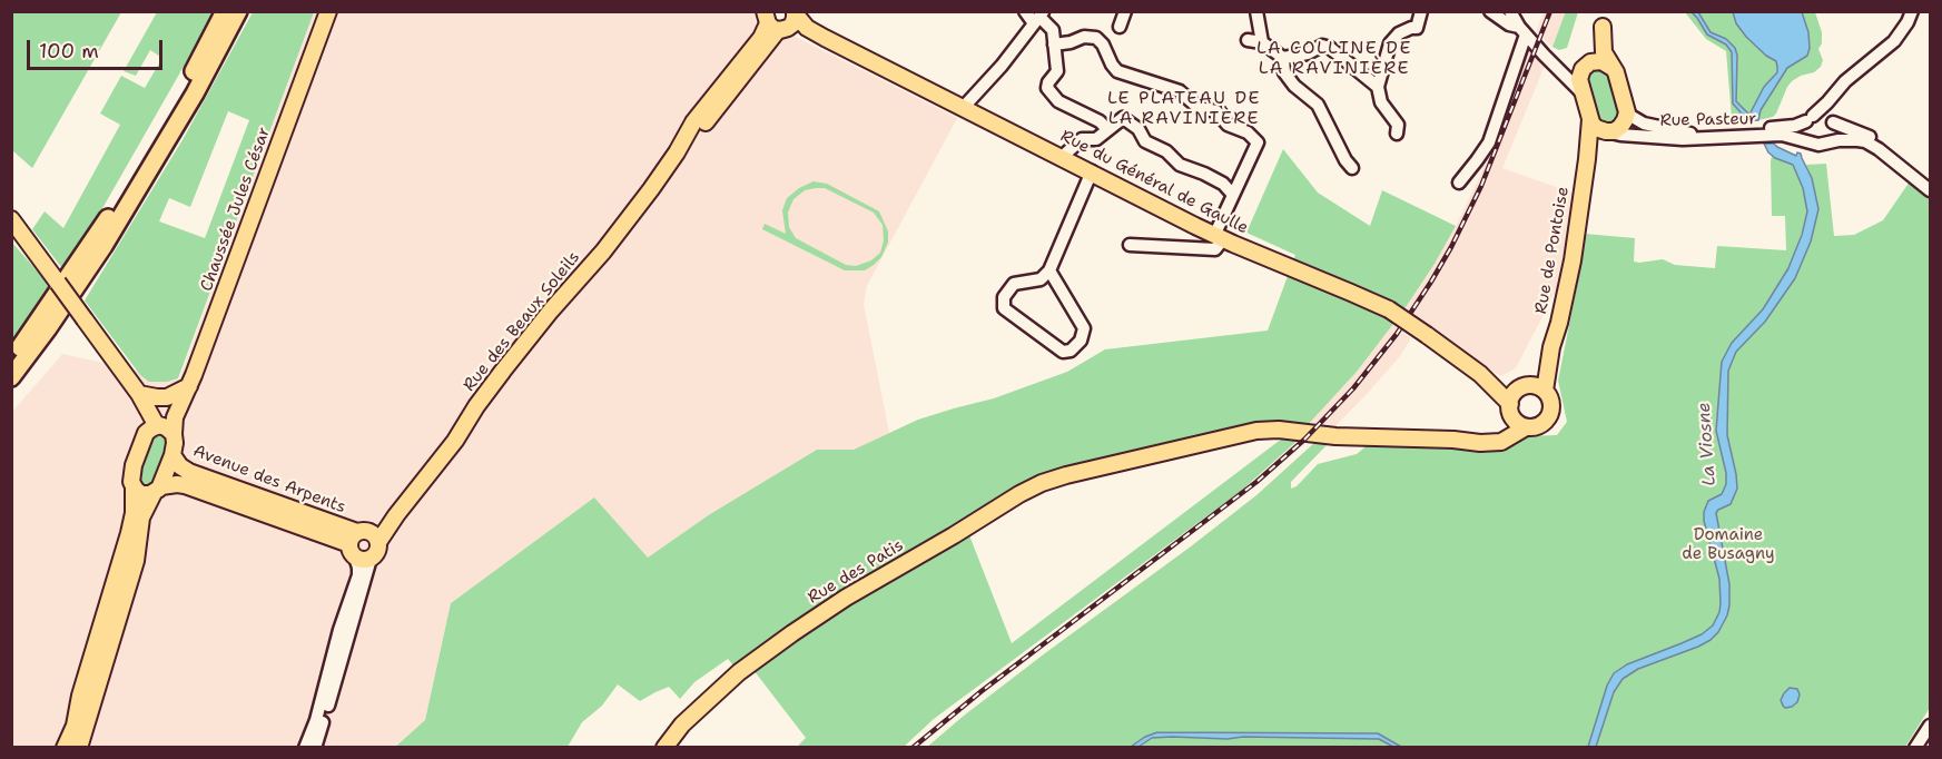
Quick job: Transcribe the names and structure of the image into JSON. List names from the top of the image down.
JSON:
{
  "streets": {
    "main road": [
      "Rue du Général de Gaulle",
      "Chaussée Jules César",
      "Rue de Pontoise",
      "Rue des Beaux Soleils",
      "Avenue des Arpents",
      "Rue des Patis"
    ],
    "street": ["Rue Pasteur"]
  },
  "crossings": [
    ["Rue du Général de Gaulle", "Rue de Pontoise"],
    ["Rue du Général de Gaulle", "Rue des Beaux Soleils"],
    ["Rue du Général de Gaulle", "Rue des Patis"],
    ["Rue de Pontoise", "Rue des Patis"],
    ["Rue des Beaux Soleils", "Avenue des Arpents"]
  ],
  "districts": ["LA COLLINE DE LA RAVINIÈRE", "LE PLATEAU DE LA RAVINIÈRE"],
  "water": ["La Viosne"],
  "parks": ["Domaine de Busagny"],
  "scale_bar": "100 m"
}
